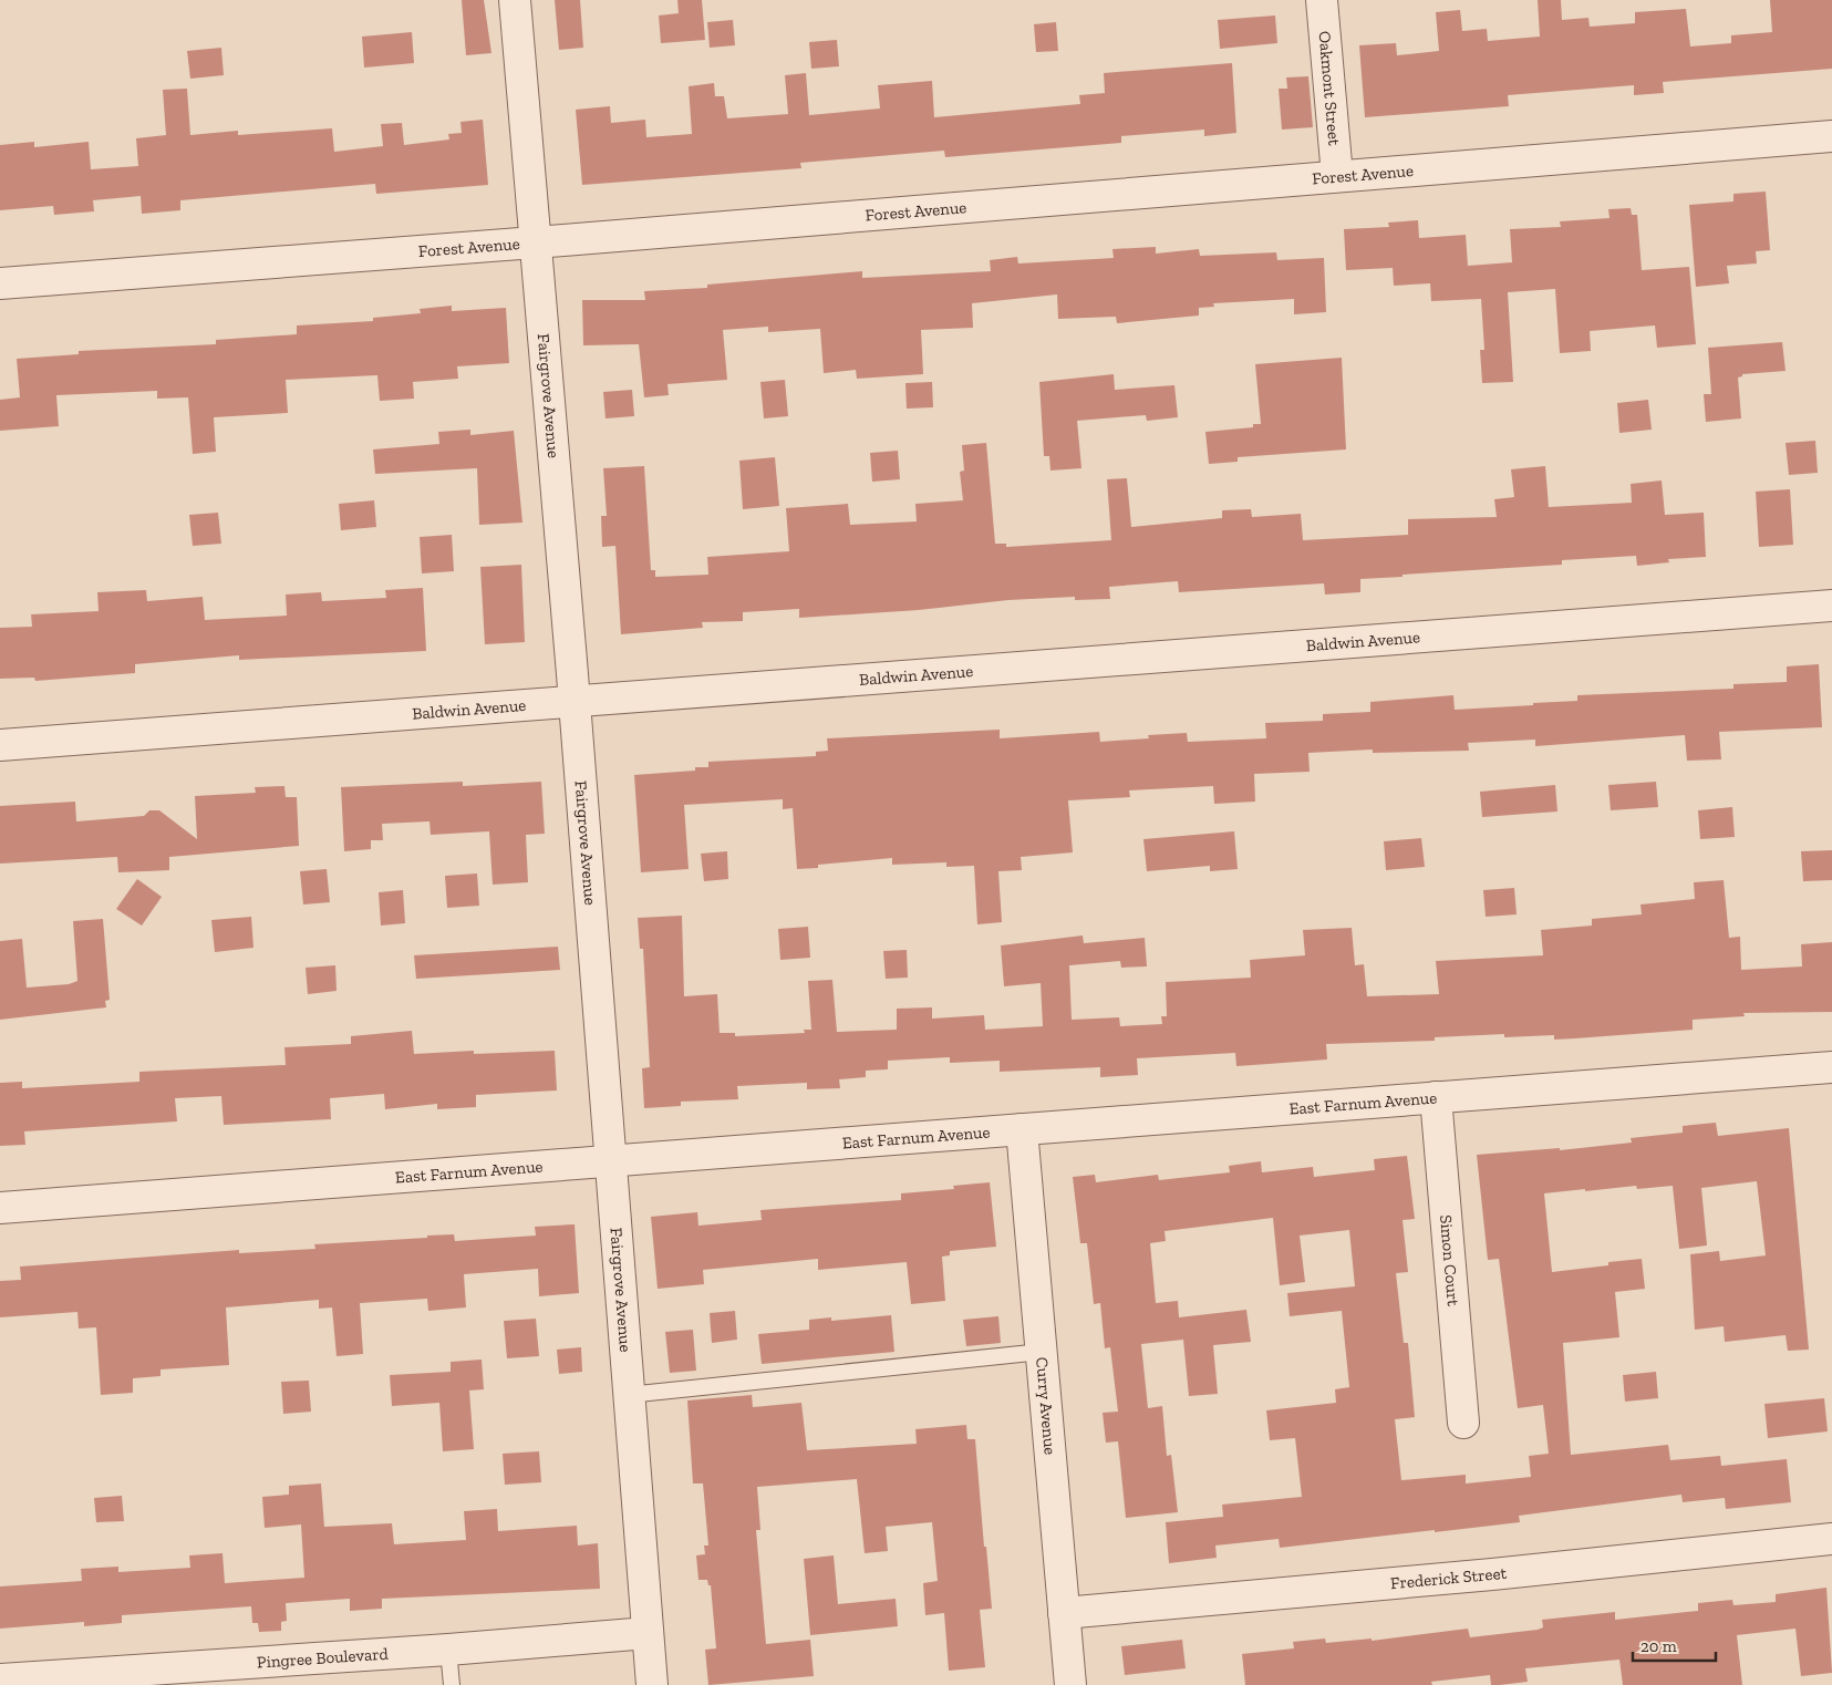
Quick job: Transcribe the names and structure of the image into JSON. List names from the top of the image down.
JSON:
{
  "streets": {
    "street": [
      "Oakmont Street",
      "Forest Avenue",
      "Fairgrove Avenue",
      "Baldwin Avenue",
      "East Farnum Avenue",
      "Simon Court",
      "Curry Avenue",
      "Frederick Street",
      "Pingree Boulevard"
    ]
  },
  "crossings": [
    ["Oakmont Street", "Forest Avenue"],
    ["Forest Avenue", "Fairgrove Avenue"],
    ["Fairgrove Avenue", "Baldwin Avenue"],
    ["Fairgrove Avenue", "East Farnum Avenue"],
    ["Fairgrove Avenue", "Pingree Boulevard"],
    ["East Farnum Avenue", "Simon Court"],
    ["East Farnum Avenue", "Curry Avenue"],
    ["Curry Avenue", "Frederick Street"]
  ],
  "scale_bar": "20 m"
}
